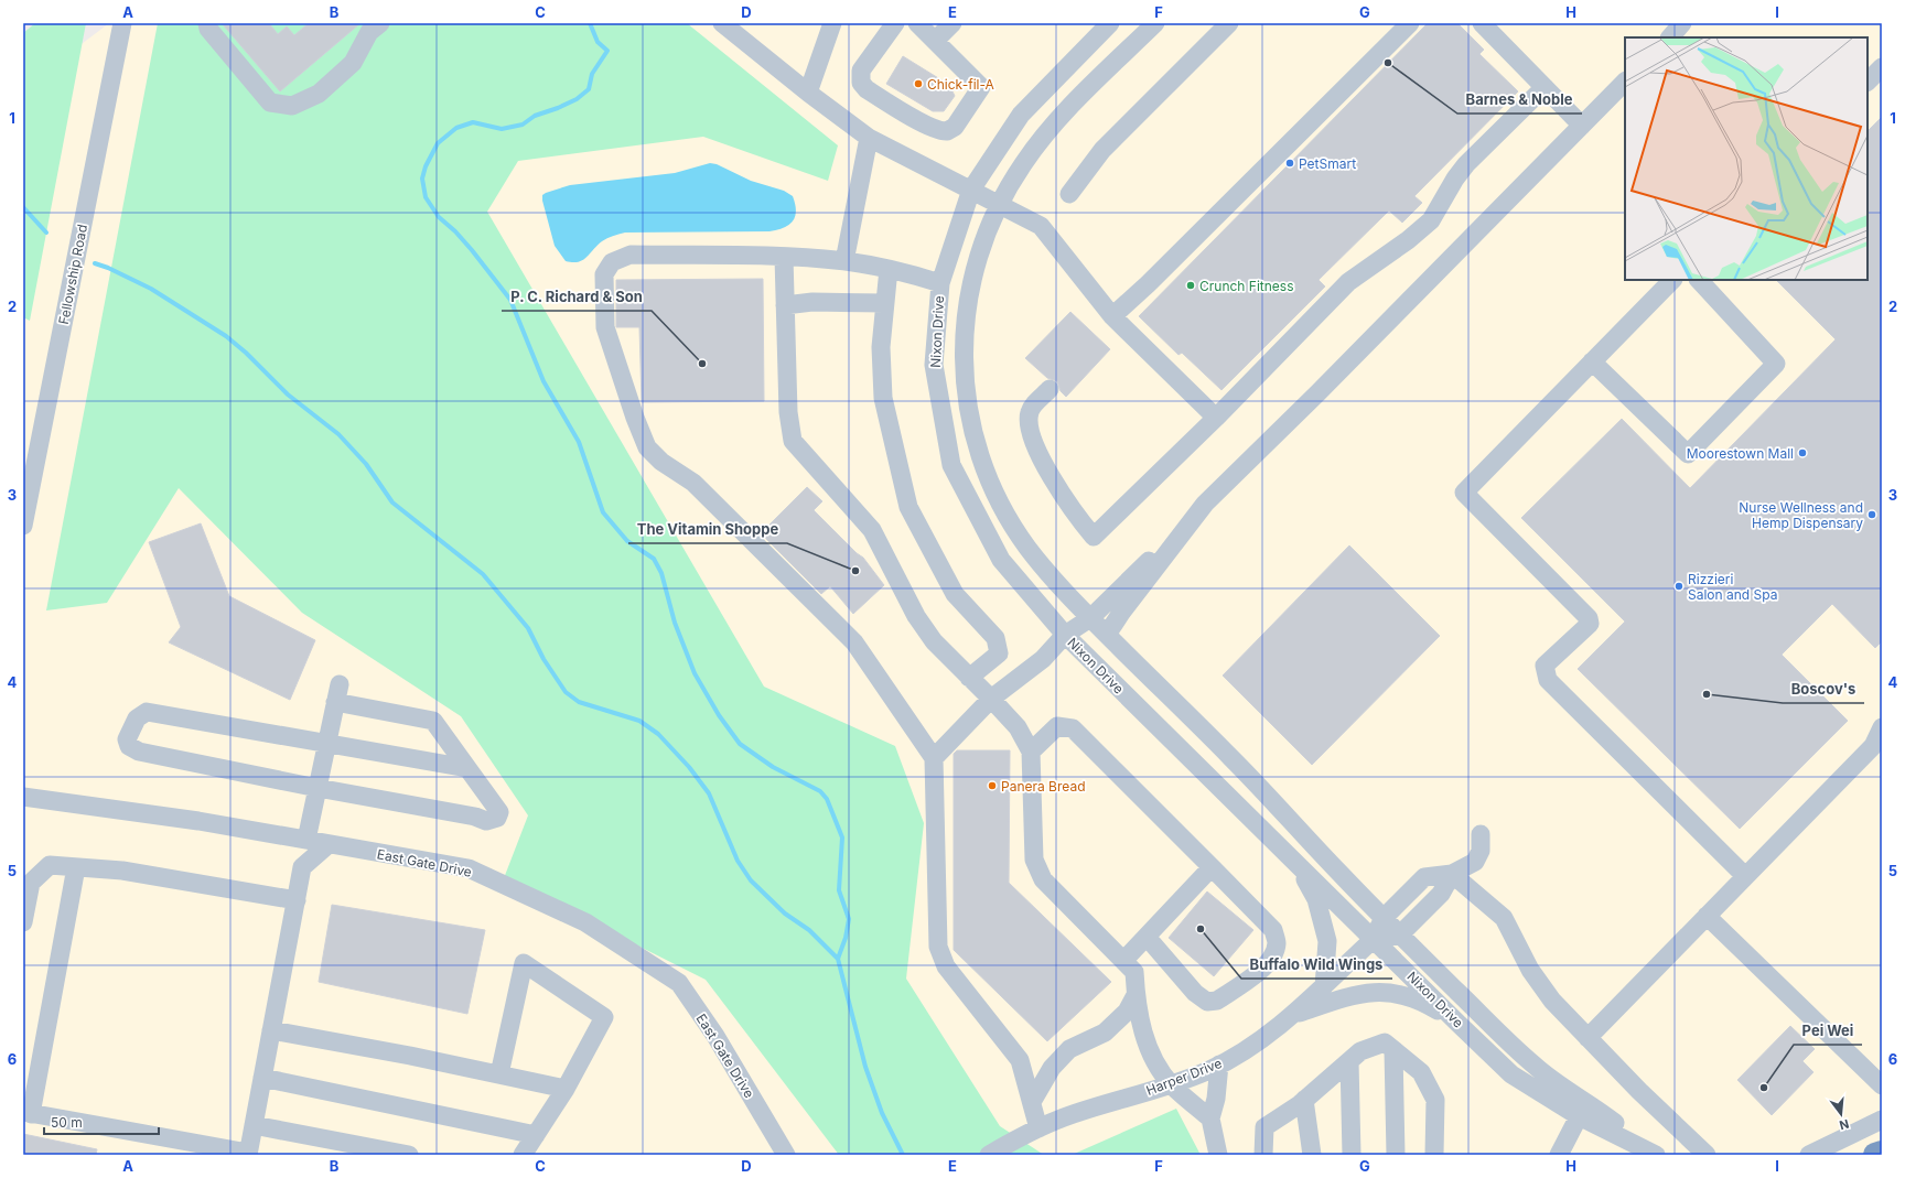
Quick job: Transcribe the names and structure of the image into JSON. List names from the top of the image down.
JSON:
{
  "streets": {
    "street": [
      "Fellowship Road",
      "Nixon Drive",
      "East Gate Drive",
      "Harper Drive"
    ]
  },
  "crossings": [
    ["Nixon Drive", "Harper Drive"]
  ],
  "places": [
    "Barnes & Noble",
    "Chick-fil-A",
    "PetSmart",
    "Crunch Fitness",
    "P. C. Richard & Son",
    "Moorestown Mall",
    "Nurse Wellness and Hemp Dispensary",
    "The Vitamin Shoppe",
    "Rizzieri Salon and Spa",
    "Boscov's",
    "Panera Bread",
    "Buffalo Wild Wings",
    "Pei Wei"
  ],
  "scale_bar": "50 m",
  "north": "bottom",
  "grid": {
    "columns": [
      "A",
      "B",
      "C",
      "D",
      "E",
      "F",
      "G",
      "H",
      "I"
    ],
    "rows": [
      "1",
      "2",
      "3",
      "4",
      "5",
      "6"
    ]
  }
}
